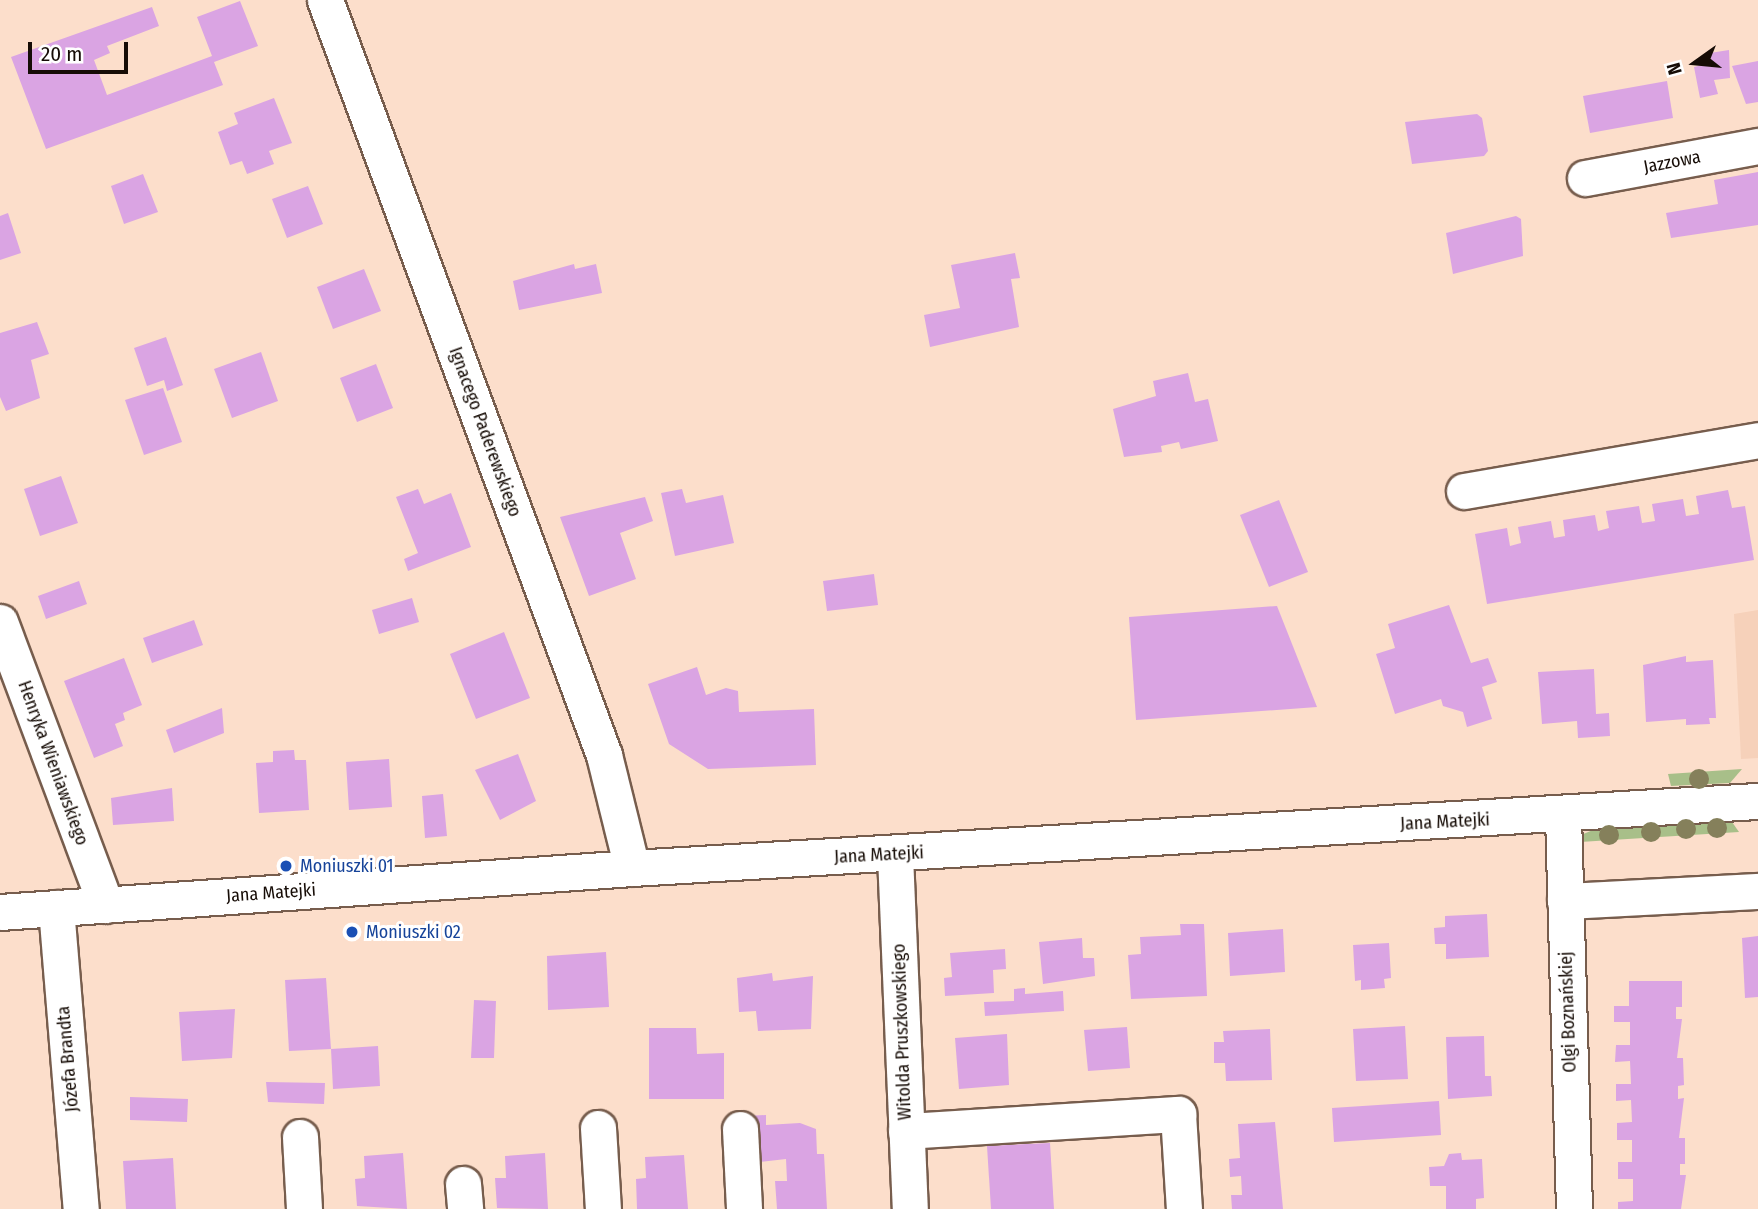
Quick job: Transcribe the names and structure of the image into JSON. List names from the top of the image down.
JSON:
{
  "streets": {
    "street": [
      "Jazzowa",
      "Ignacego Paderewskiego",
      "Henryka Wieniawskiego",
      "Jana Matejki",
      "Olgi Boznańskiej",
      "Witolda Pruszkowskiego",
      "Józefa Brandta"
    ]
  },
  "crossings": [
    ["Ignacego Paderewskiego", "Jana Matejki"],
    ["Henryka Wieniawskiego", "Jana Matejki"],
    ["Jana Matejki", "Olgi Boznańskiej"],
    ["Jana Matejki", "Witolda Pruszkowskiego"],
    ["Jana Matejki", "Józefa Brandta"]
  ],
  "places": ["Moniuszki 01", "Moniuszki 02"],
  "scale_bar": "20 m",
  "north": "left"
}
